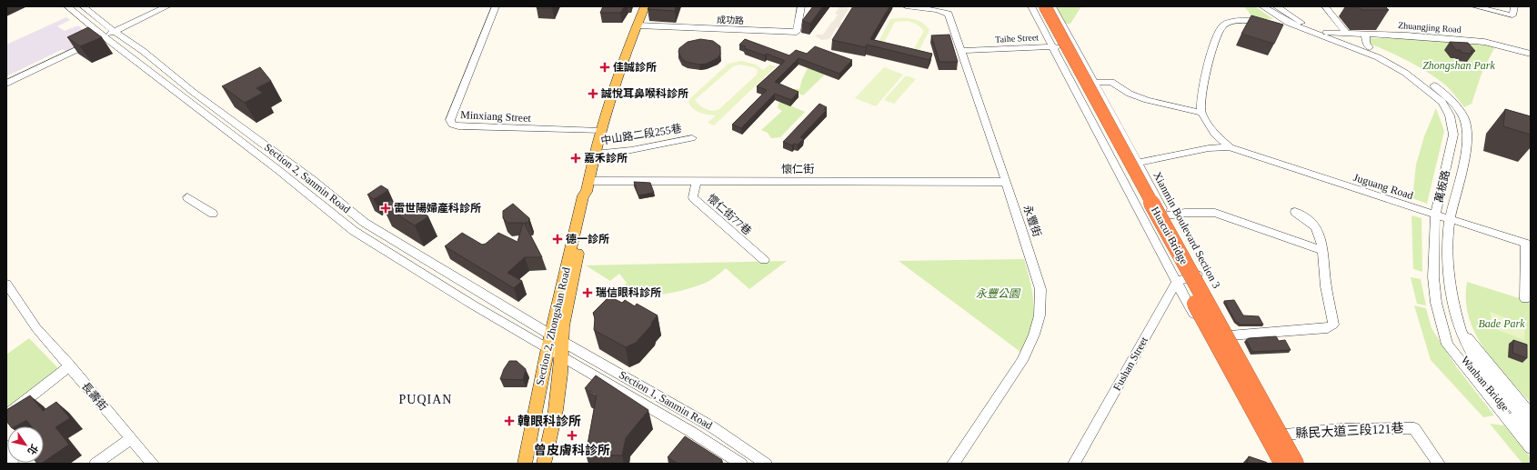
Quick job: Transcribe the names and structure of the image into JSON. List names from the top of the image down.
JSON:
{
  "streets": {
    "highway": ["Huacui Bridge"],
    "main road": ["Section 2, Zhongshan Road"],
    "street": [
      "成功路",
      "Zhuangjing Road",
      "Taihe Street",
      "Minxiang Street",
      "中山路二段255巷",
      "懷仁街",
      "Section 2, Sanmin Road",
      "Juguang Road",
      "萬板路",
      "懷仁街77巷",
      "永豐街",
      "Xianmin Boulevard Section 3",
      "Fushan Street",
      "Wanban Bridge",
      "長壽街",
      "Section 1, Sanmin Road",
      "縣民大道三段121巷"
    ]
  },
  "crossings": [
    ["成功路", "Section 2, Zhongshan Road"],
    ["Zhuangjing Road", "萬板路"],
    ["Taihe Street", "永豐街"],
    ["Taihe Street", "Xianmin Boulevard Section 3"],
    ["Minxiang Street", "Section 2, Zhongshan Road"],
    ["中山路二段255巷", "Section 2, Zhongshan Road"],
    ["懷仁街", "懷仁街77巷"],
    ["懷仁街", "永豐街"],
    ["懷仁街", "Section 2, Zhongshan Road"],
    ["Section 2, Sanmin Road", "Section 2, Zhongshan Road"],
    ["Section 2, Sanmin Road", "Section 1, Sanmin Road"],
    ["Juguang Road", "萬板路"],
    ["萬板路", "Wanban Bridge"],
    ["Xianmin Boulevard Section 3", "縣民大道三段121巷"],
    ["Section 2, Zhongshan Road", "Section 1, Sanmin Road"]
  ],
  "districts": ["PUQIAN"],
  "parks": ["Zhongshan Park", "永豐公園", "Bade Park"],
  "places": {
    "health": [
      "佳誠診所",
      "誠悅耳鼻喉科診所",
      "嘉禾診所",
      "雷世陽婦產科診所",
      "德一診所",
      "瑞信眼科診所",
      "韓眼科診所",
      "曾皮膚科診所"
    ]
  },
  "north": "bottom right"
}
